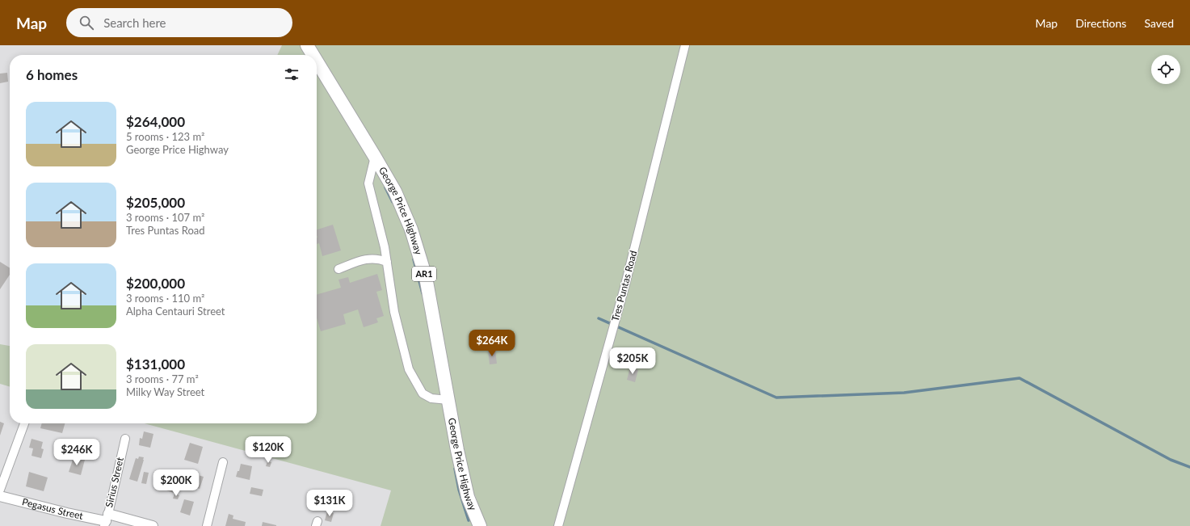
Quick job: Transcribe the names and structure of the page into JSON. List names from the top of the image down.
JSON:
{
  "streets": {
    "highway": ["George Price Highway", "AR1"],
    "street": ["Tres Puntas Road", "Sirius Street", "Pegasus Street"]
  },
  "crossings": [
    ["Sirius Street", "Pegasus Street"]
  ],
  "page": {
    "header": "Map",
    "search": "Search here",
    "nav": ["Map", "Directions", "Saved"],
    "heading": "6 homes",
    "list": [
      {
        "name": "$264,000",
        "note": "5 rooms · 123 m² · George Price Highway"
      },
      {
        "name": "$205,000",
        "note": "3 rooms · 107 m² · Tres Puntas Road"
      },
      {
        "name": "$200,000",
        "note": "3 rooms · 110 m² · Alpha Centauri Street"
      },
      {
        "name": "$131,000",
        "note": "3 rooms · 77 m² · Milky Way Street"
      }
    ],
    "price": [
      "$264K",
      "$205K",
      "$120K",
      "$246K",
      "$200K",
      "$131K"
    ]
  }
}
